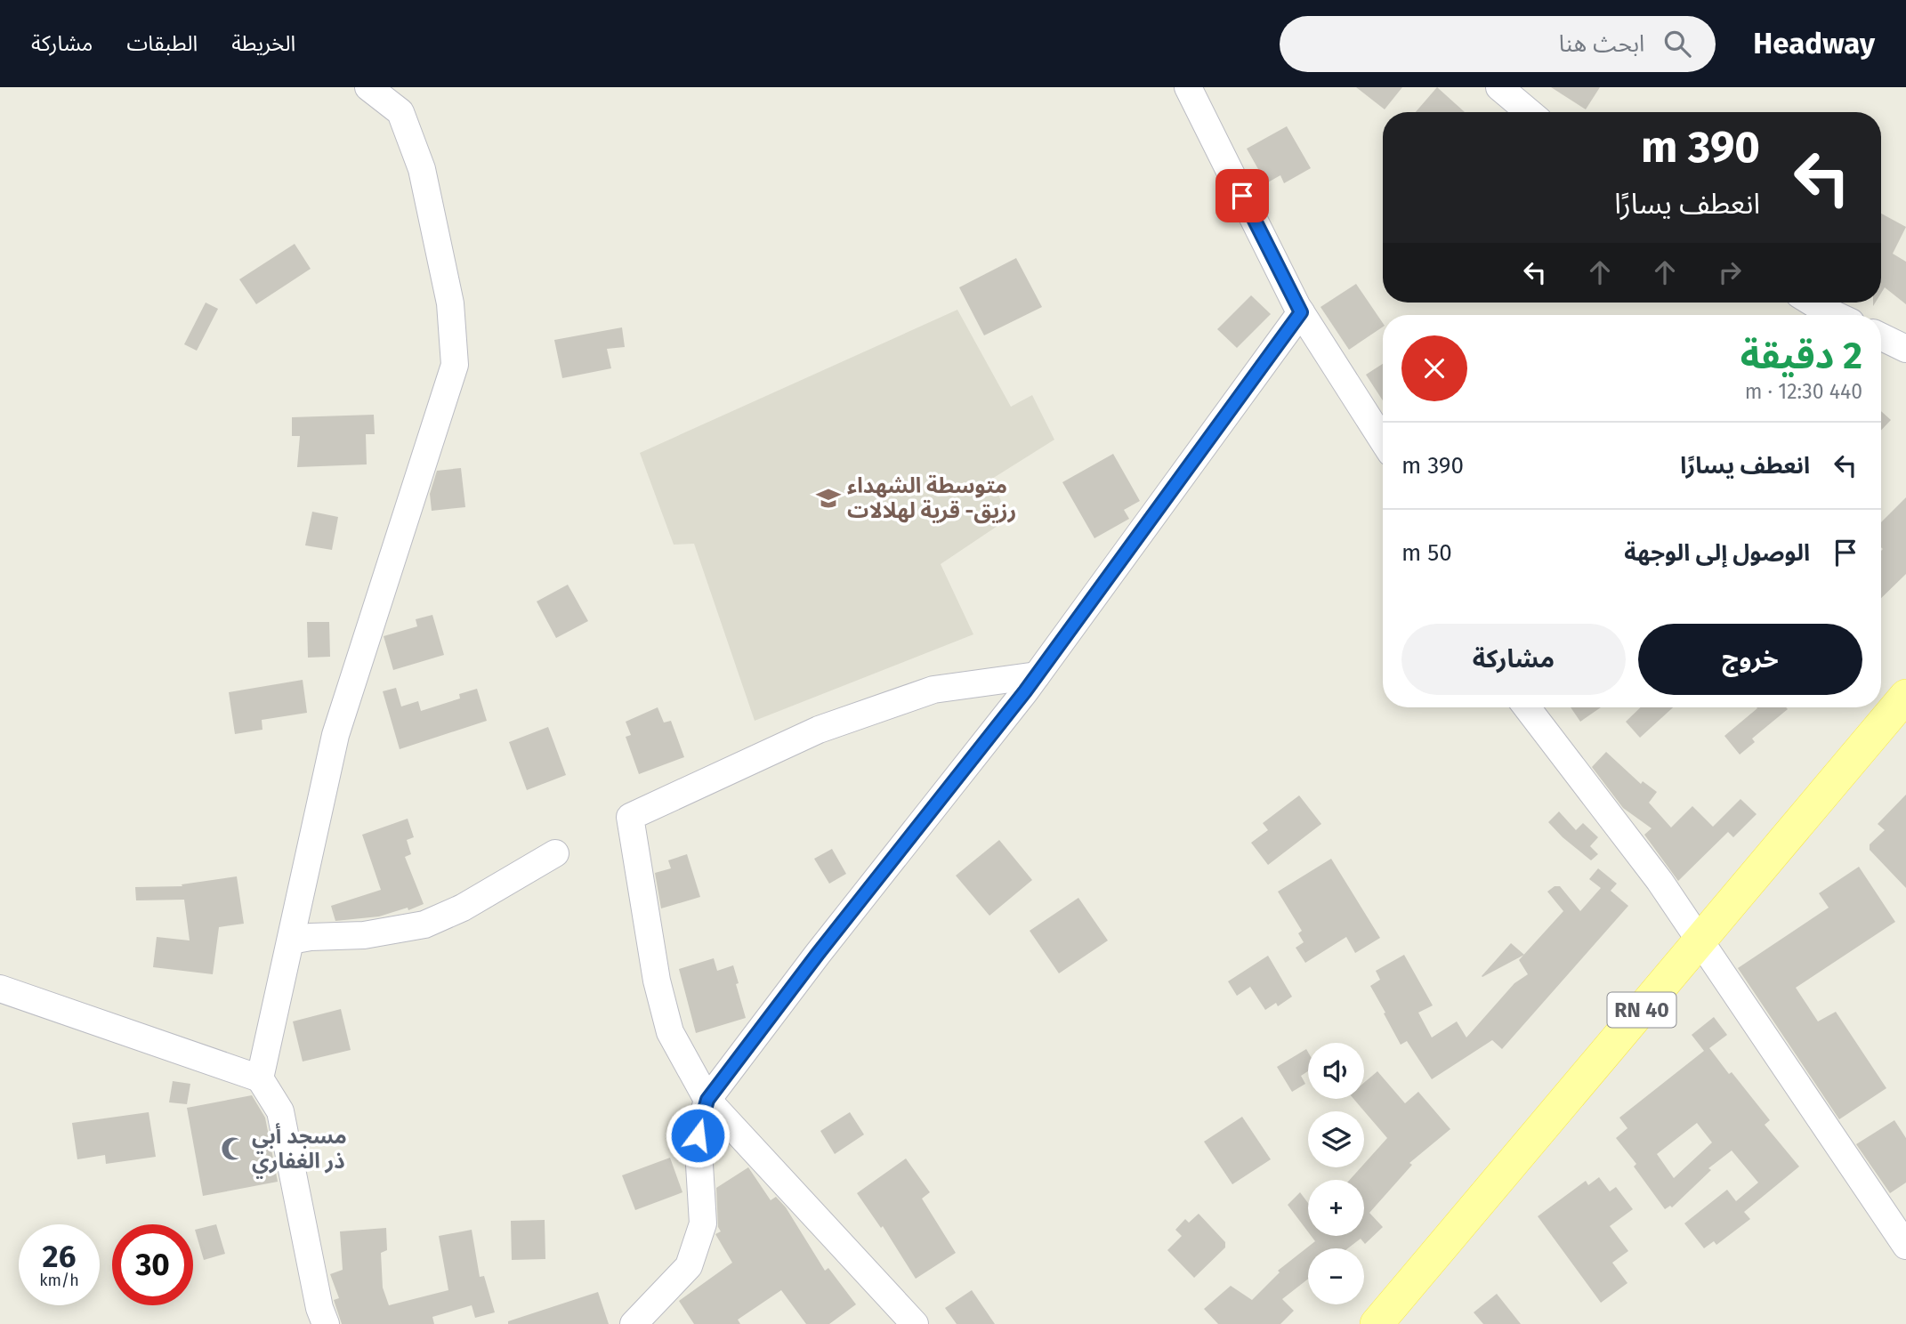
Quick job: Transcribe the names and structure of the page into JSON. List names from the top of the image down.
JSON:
{
  "streets": {
    "main road": ["RN 40"]
  },
  "places": {
    "school or university": ["متوسطة الشهداء رزيق- قرية لهلالات"],
    "mosque": ["مسجد أبي ذر الغفاري"]
  },
  "page": {
    "header": "Headway",
    "search": "ابحث هنا",
    "nav": ["الخريطة", "الطبقات", "مشاركة"],
    "turn": ["390 m", "انعطف يسارًا"],
    "heading": ["2 دقيقة", "440 m · 12:30"],
    "list": [
      {
        "name": "انعطف يسارًا",
        "value": "390 m"
      },
      {
        "name": "الوصول إلى الوجهة",
        "value": "50 m"
      }
    ],
    "buttons": ["خروج", "مشاركة"],
    "map_buttons": ["+", "−"],
    "speed": "26 km/h",
    "limit": "30"
  }
}
